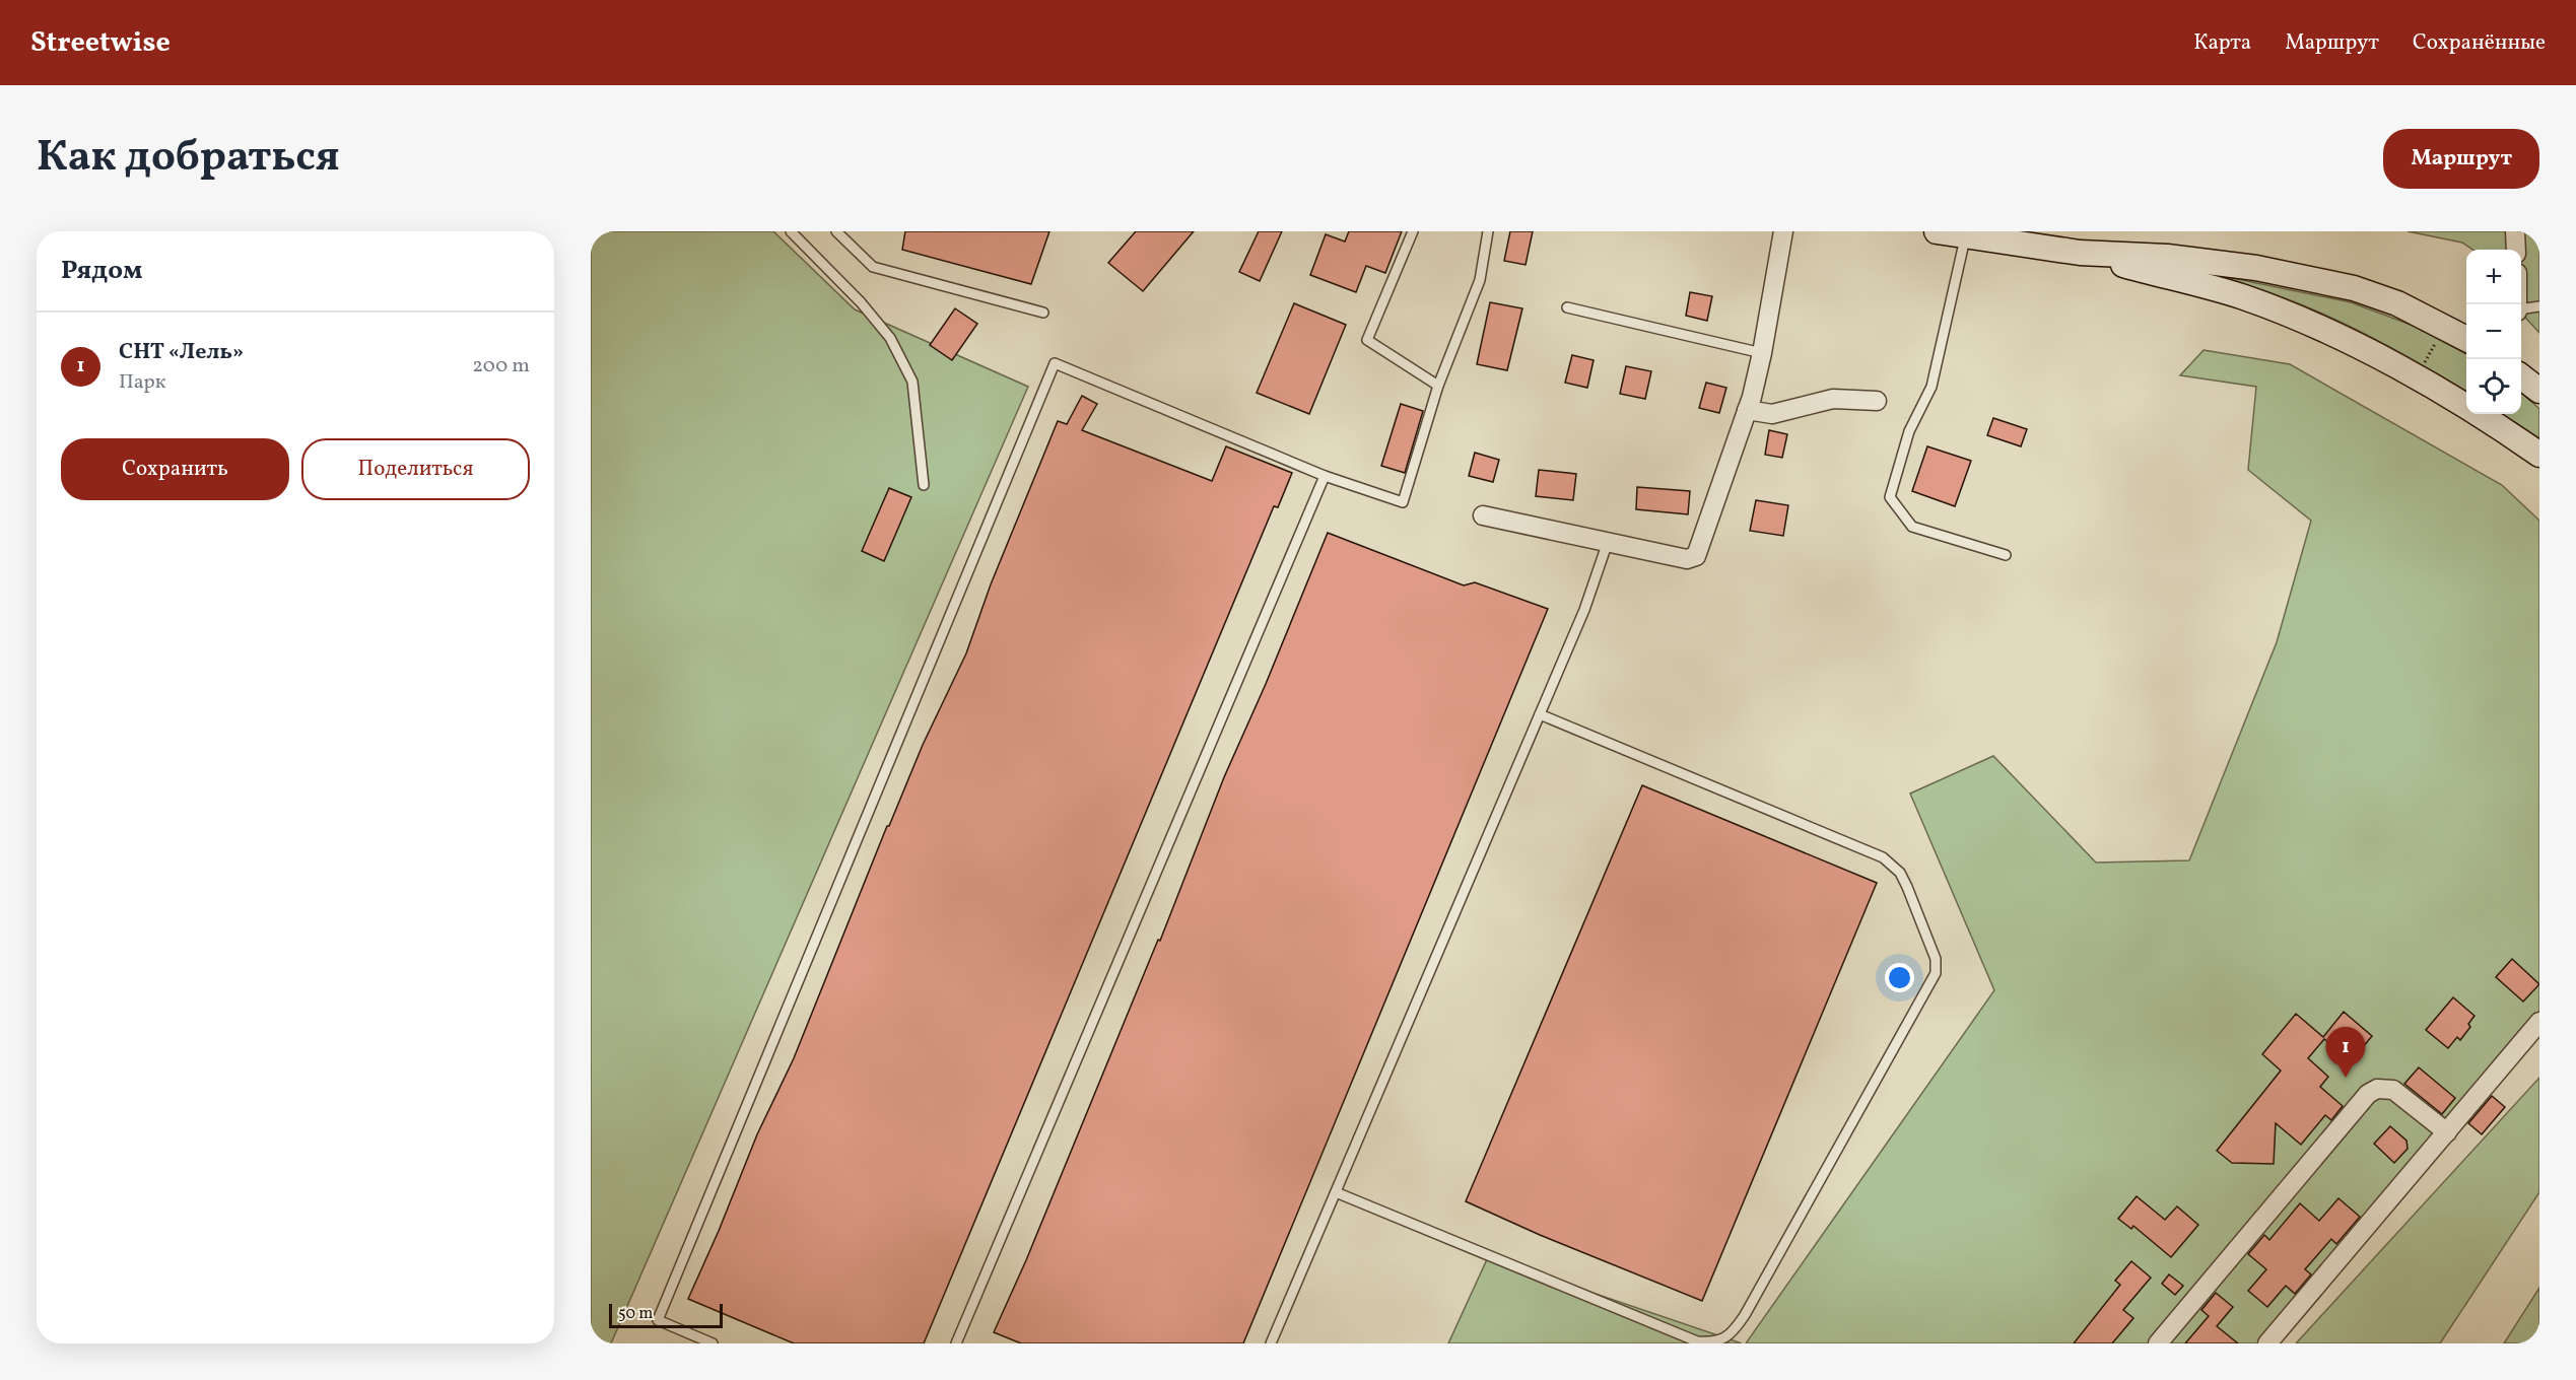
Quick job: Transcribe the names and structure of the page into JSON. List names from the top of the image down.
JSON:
{
  "scale_bar": "50 m",
  "page": {
    "header": "Streetwise",
    "nav": ["Карта", "Маршрут", "Сохранённые"],
    "title": "Как добраться",
    "buttons": [
      "Маршрут",
      ["Сохранить", "Поделиться"]
    ],
    "heading": "Рядом",
    "map_buttons": ["+", "−"],
    "list": [
      {
        "mark": "1",
        "name": "СНТ «Лель»",
        "note": "Парк",
        "value": "200 m"
      }
    ],
    "pins": "1",
    "scale": "50 m"
  }
}
